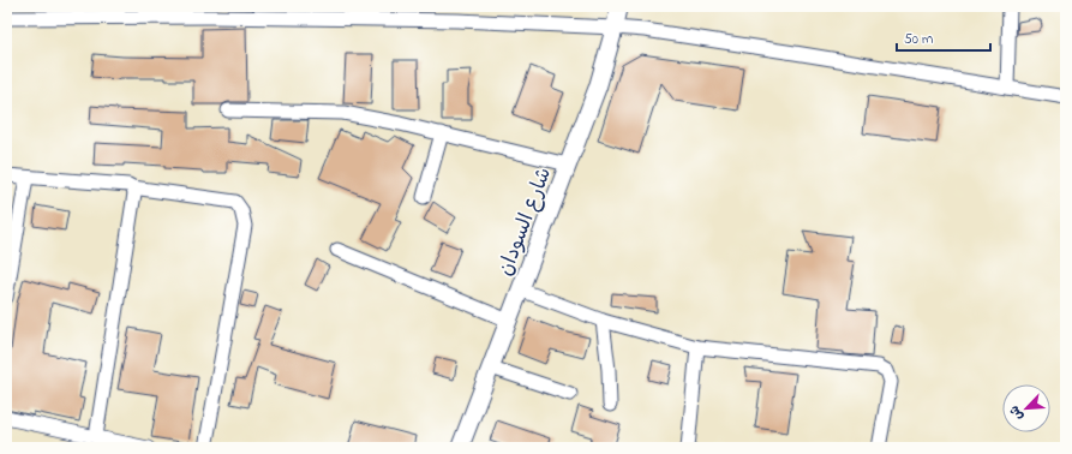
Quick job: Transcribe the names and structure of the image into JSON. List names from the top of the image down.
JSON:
{
  "streets": {
    "main road": ["شارع السودان"]
  },
  "scale_bar": "50 m",
  "north": "bottom left"
}
